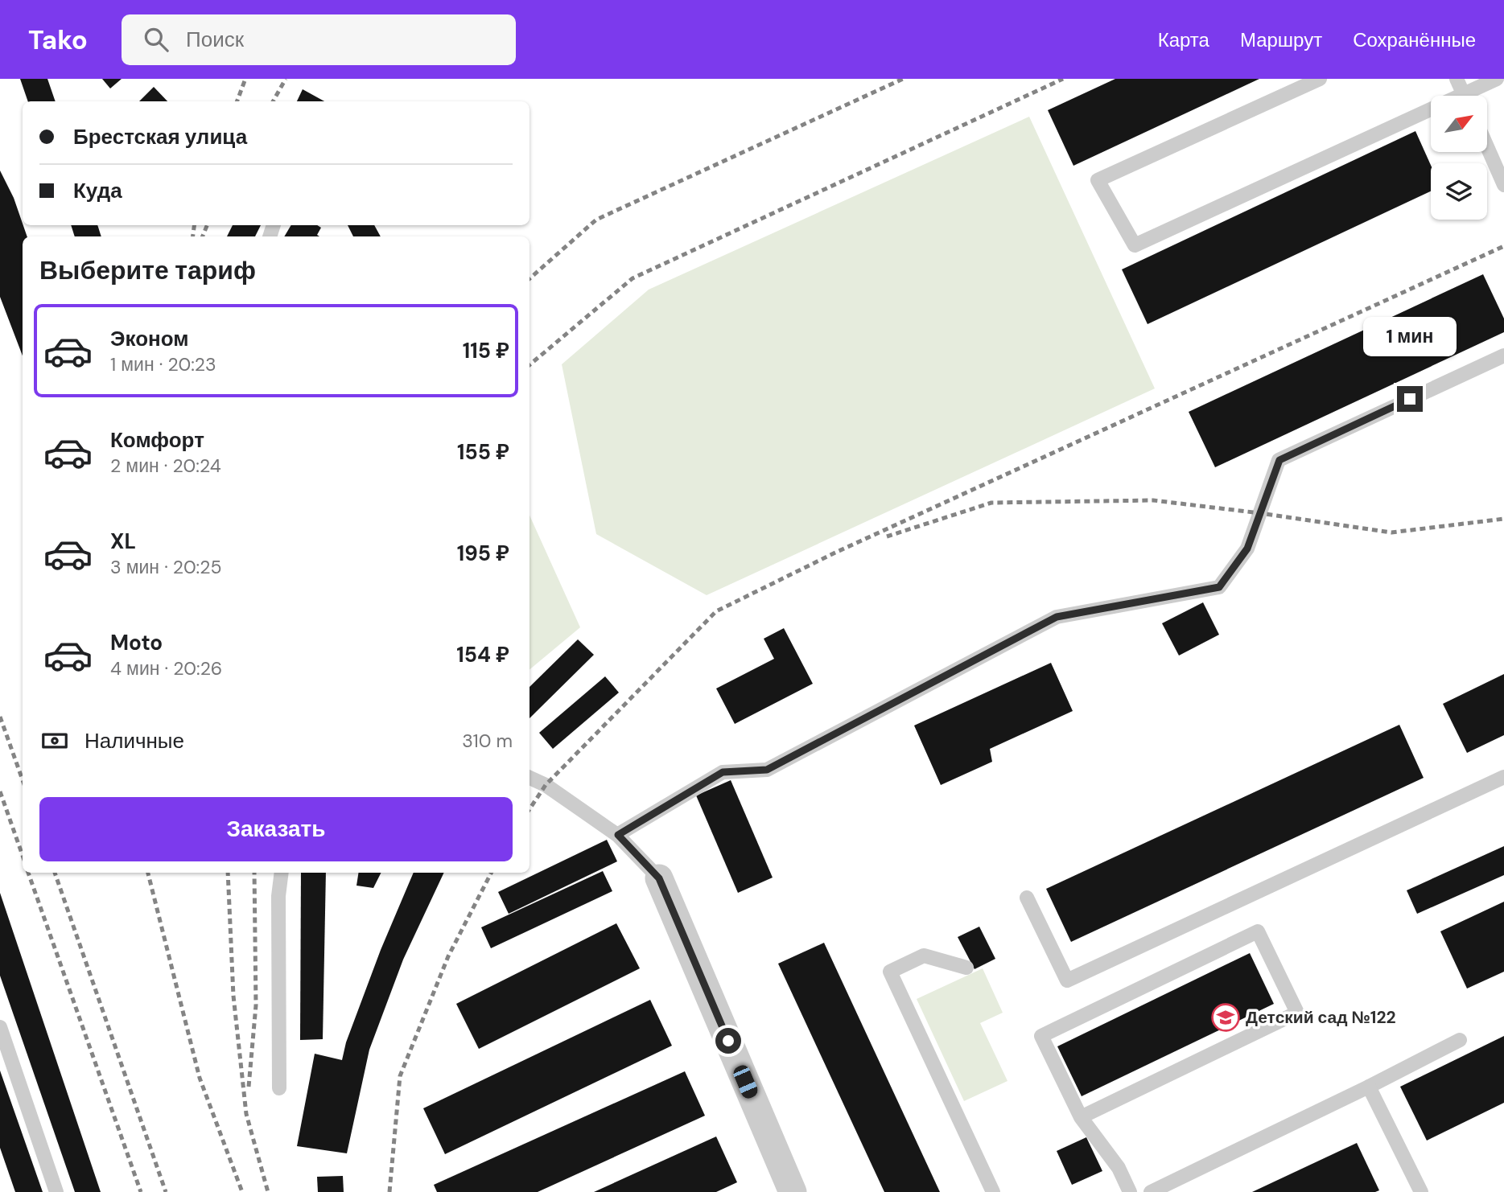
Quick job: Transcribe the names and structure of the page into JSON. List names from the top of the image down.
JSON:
{
  "places": {
    "school or university": ["Детский сад №122"]
  },
  "north": "top right",
  "page": {
    "header": "Tako",
    "search": "Поиск",
    "nav": ["Карта", "Маршрут", "Сохранённые"],
    "banner": ["Брестская улица", "Куда"],
    "heading": "Выберите тариф",
    "list": [
      {
        "name": "Эконом",
        "note": "1 мин · 20:23",
        "value": "115 ₽"
      },
      {
        "name": "Комфорт",
        "note": "2 мин · 20:24",
        "value": "155 ₽"
      },
      {
        "name": "XL",
        "note": "3 мин · 20:25",
        "value": "195 ₽"
      },
      {
        "name": "Moto",
        "note": "4 мин · 20:26",
        "value": "154 ₽"
      }
    ],
    "bubble": "1 мин",
    "pay": ["Наличные", "310 m"],
    "buttons": "Заказать"
  }
}
